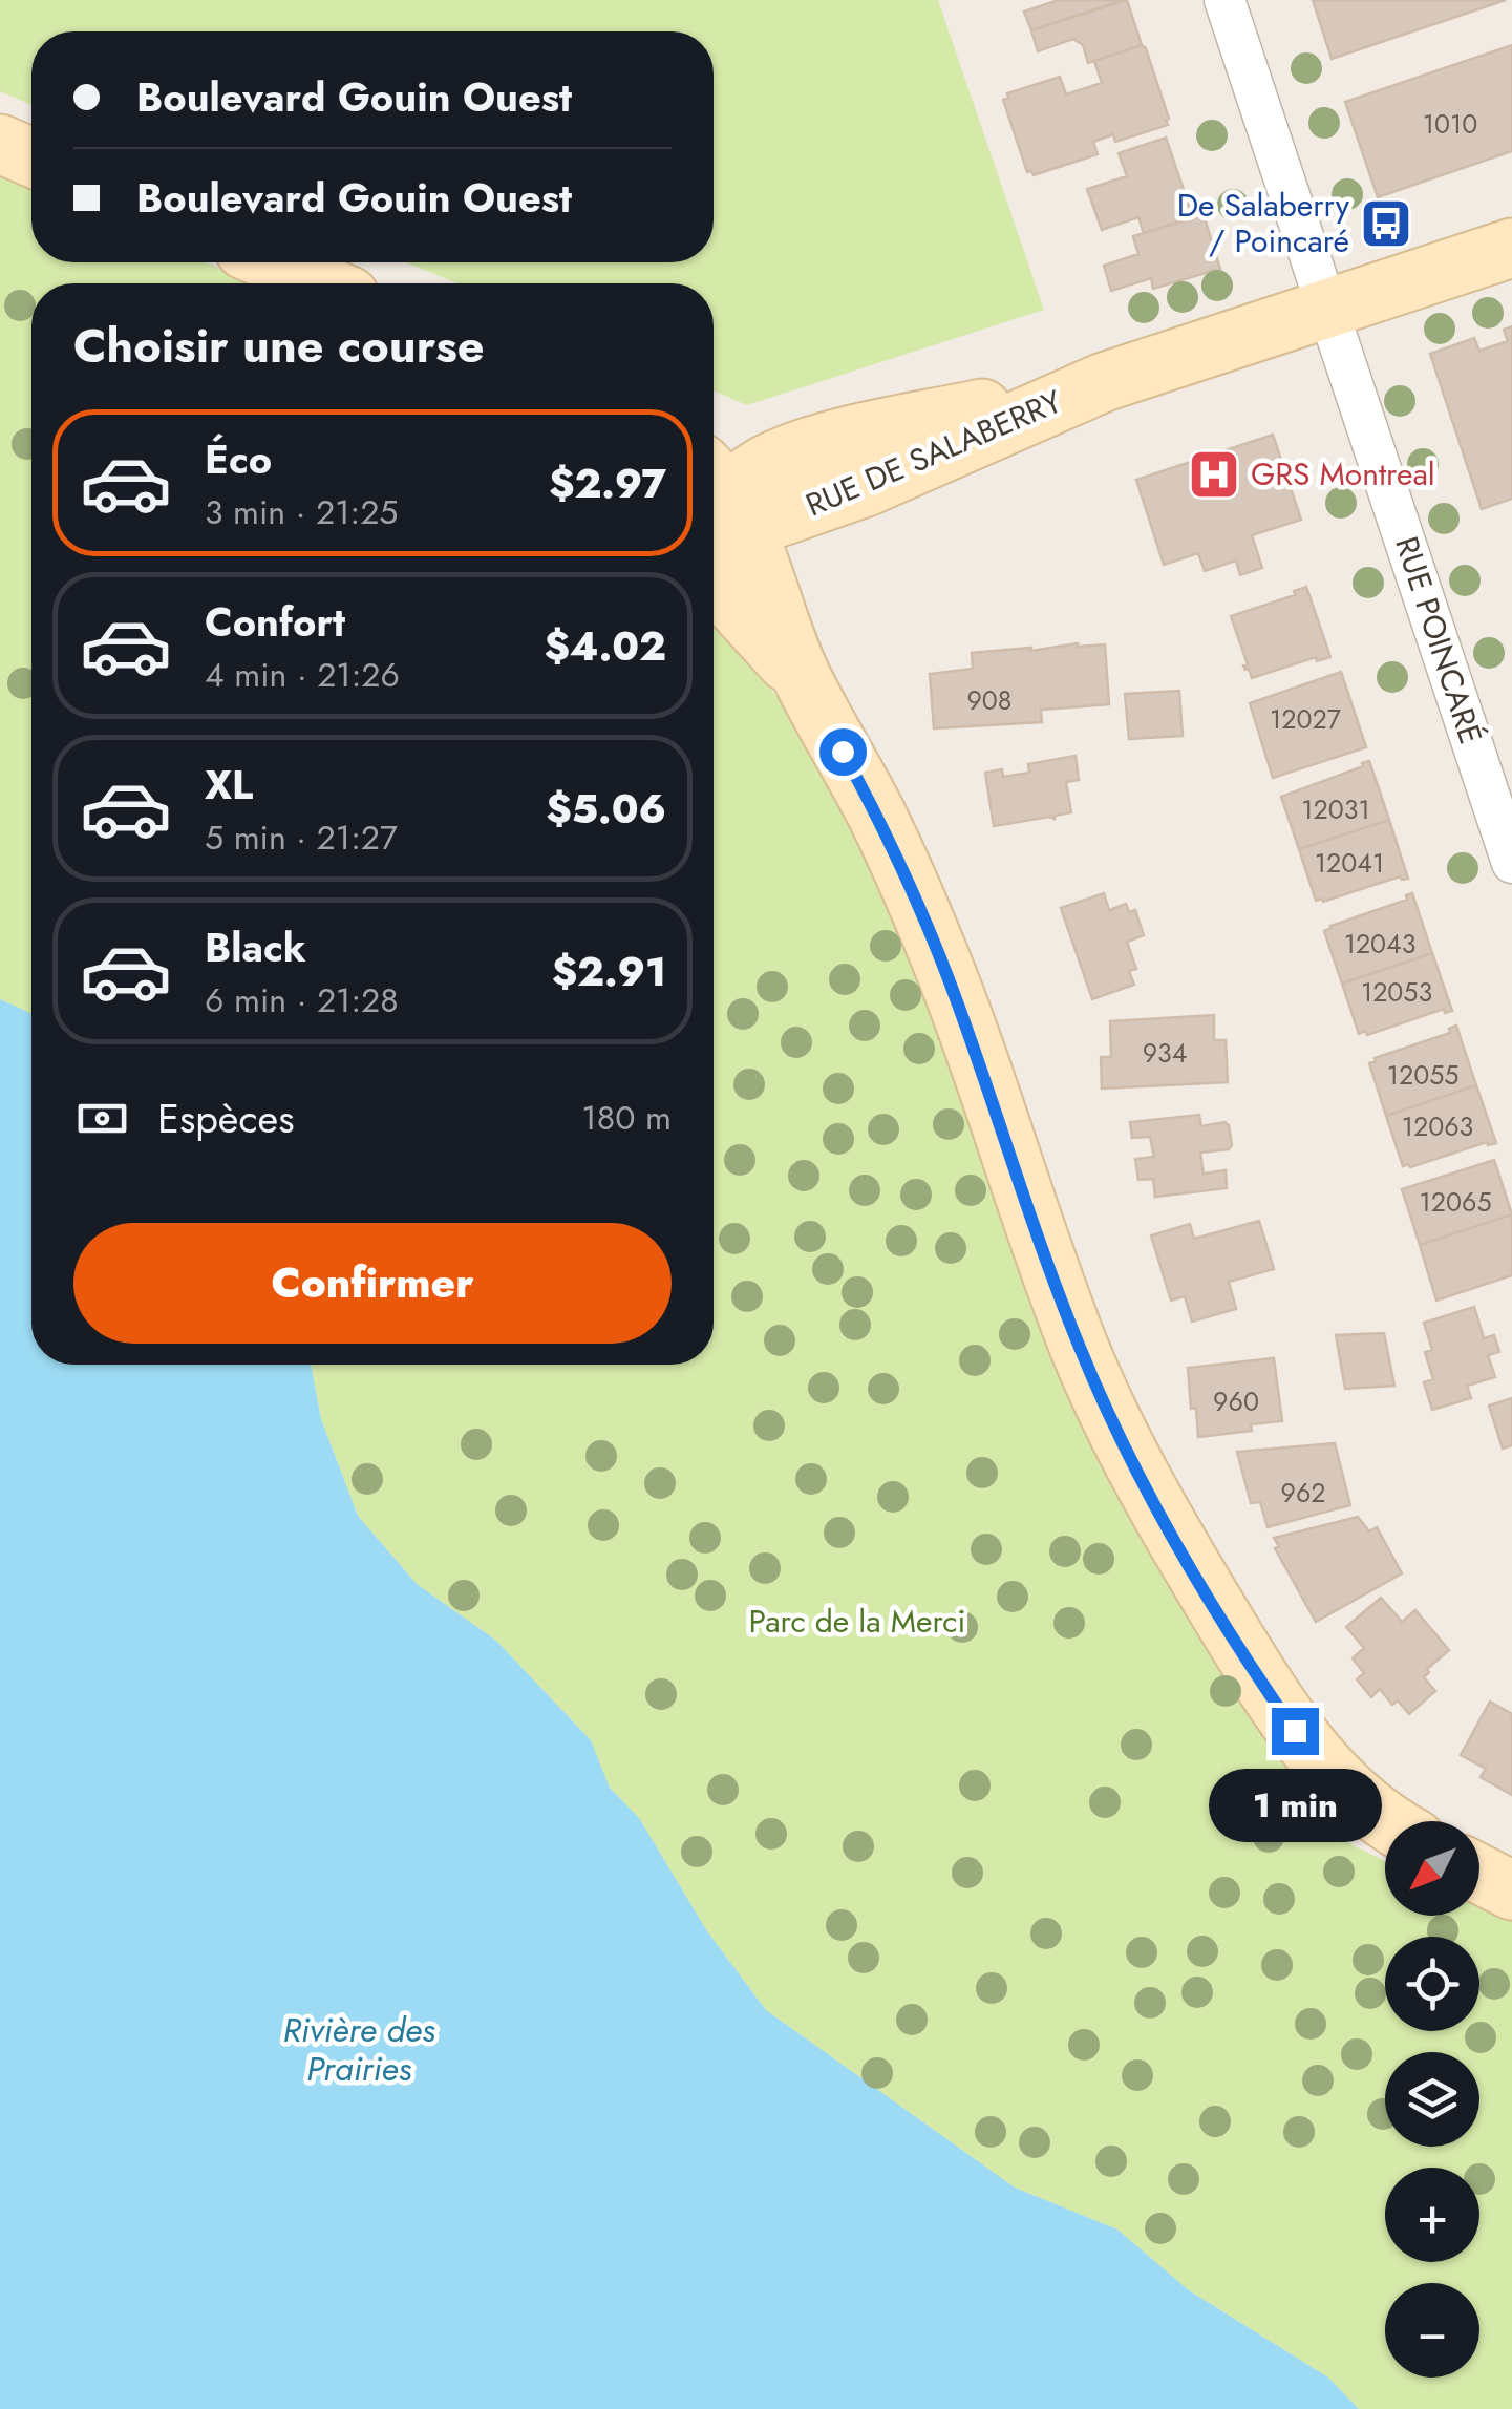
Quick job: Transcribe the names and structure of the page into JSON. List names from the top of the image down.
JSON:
{
  "streets": {
    "street": ["RUE DE SALABERRY", "RUE POINCARÉ"]
  },
  "crossings": [
    ["RUE DE SALABERRY", "RUE POINCARÉ"]
  ],
  "water": ["Rivière des Prairies"],
  "parks": ["Parc de la Merci"],
  "places": {
    "bus stop": ["De Salaberry / Poincaré"],
    "hospital": ["GRS Montreal"]
  },
  "house_numbers": [
    "1010",
    "908",
    "12027",
    "12031",
    "12041",
    "12043",
    "12053",
    "934",
    "12055",
    "12063",
    "12065",
    "960",
    "962"
  ],
  "north": "bottom left",
  "page": {
    "banner": ["Boulevard Gouin Ouest", "Boulevard Gouin Ouest"],
    "heading": "Choisir une course",
    "list": [
      {
        "name": "Éco",
        "note": "3 min · 21:25",
        "value": "$2.97"
      },
      {
        "name": "Confort",
        "note": "4 min · 21:26",
        "value": "$4.02"
      },
      {
        "name": "XL",
        "note": "5 min · 21:27",
        "value": "$5.06"
      },
      {
        "name": "Black",
        "note": "6 min · 21:28",
        "value": "$2.91"
      }
    ],
    "pay": ["Espèces", "180 m"],
    "buttons": "Confirmer",
    "bubble": "1 min",
    "map_buttons": ["+", "−"]
  }
}
